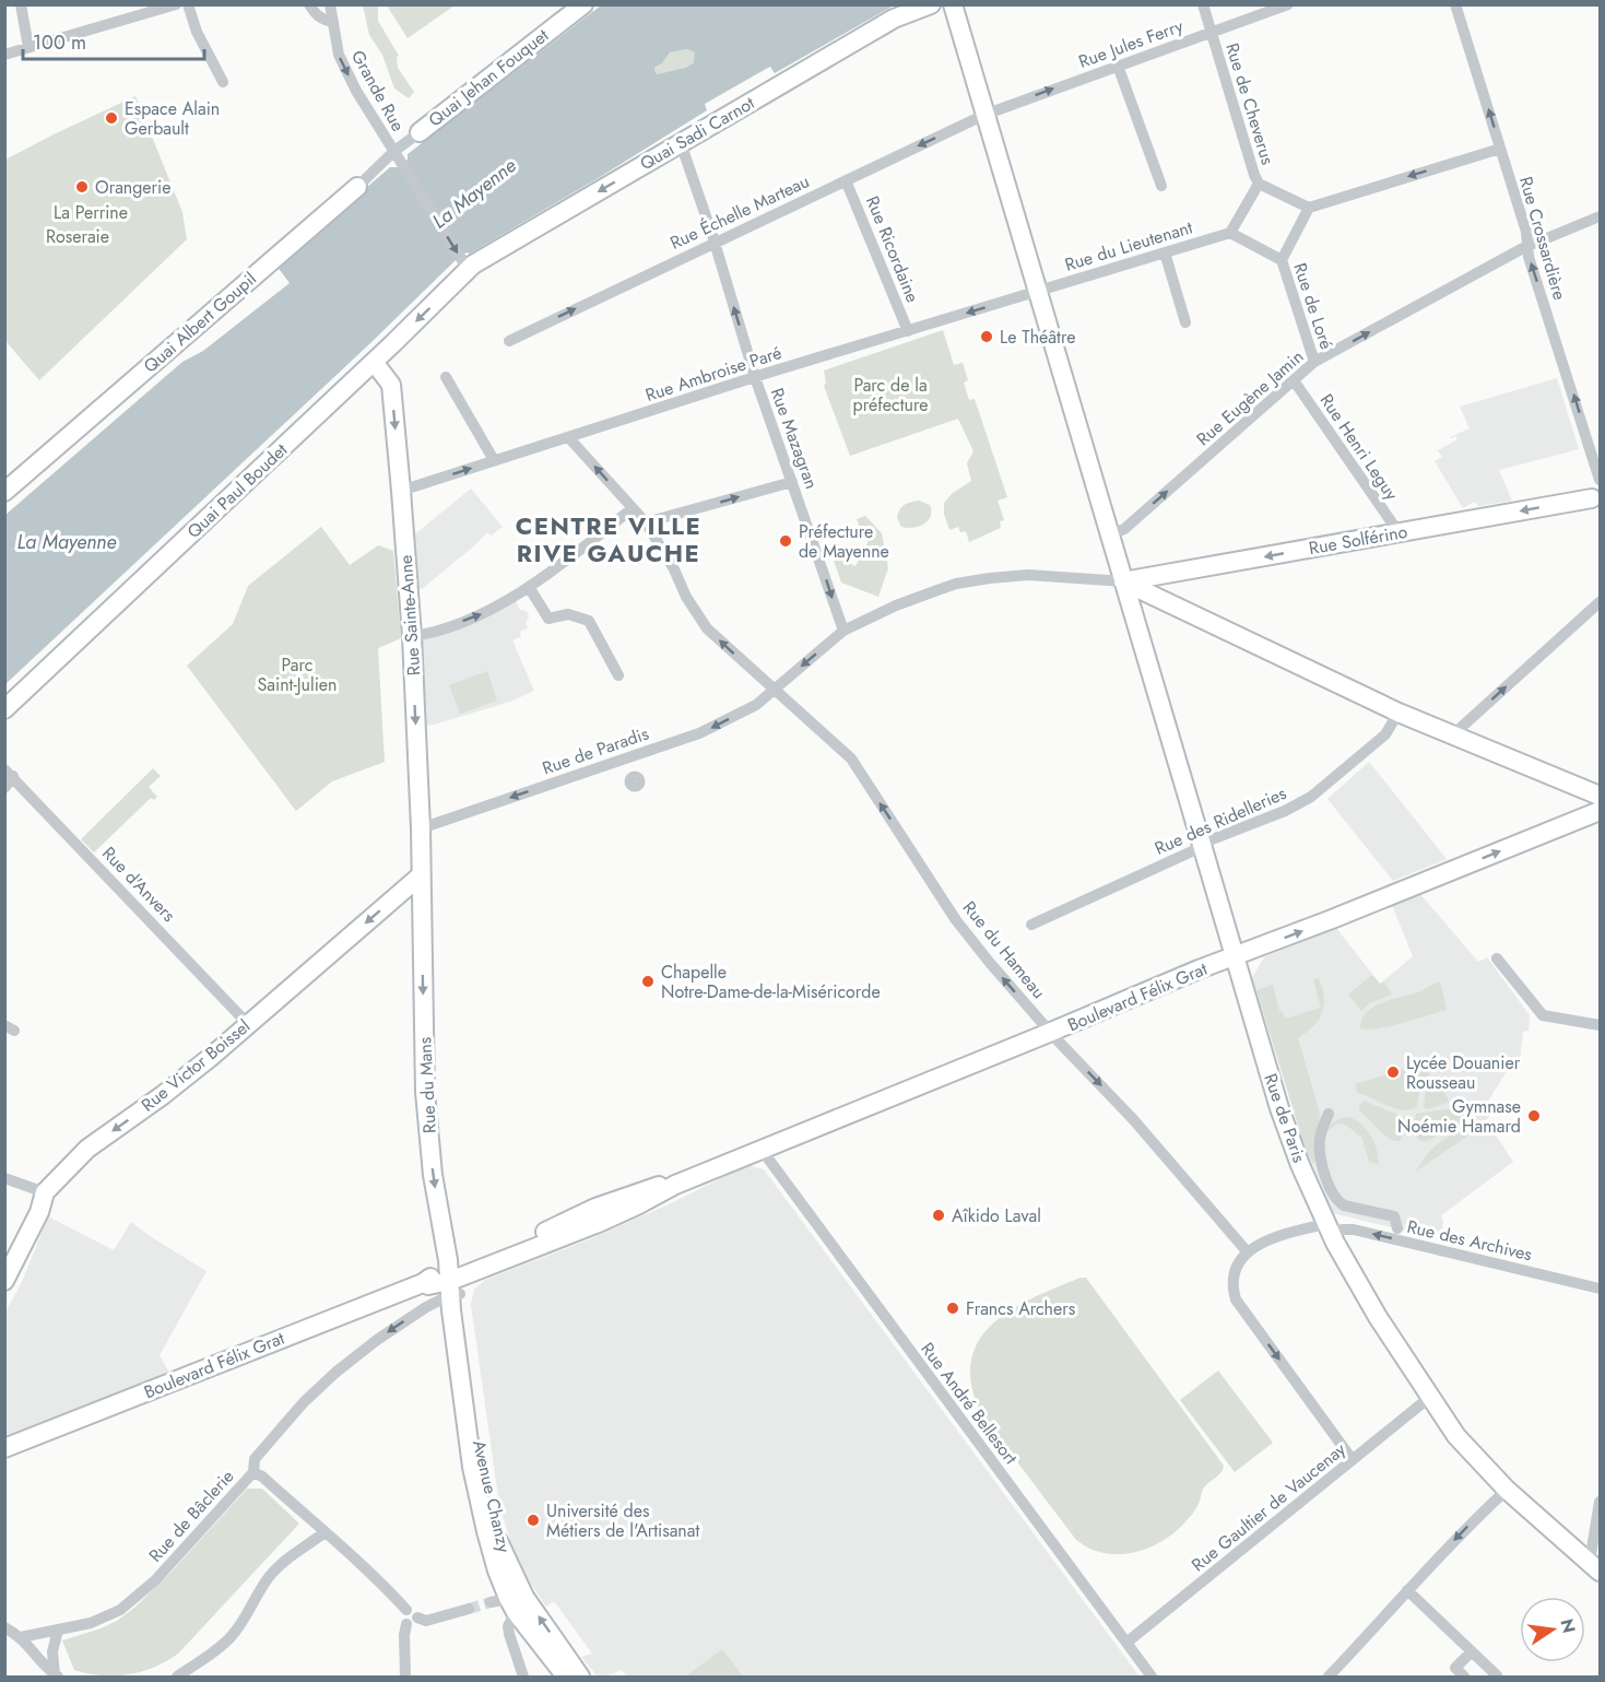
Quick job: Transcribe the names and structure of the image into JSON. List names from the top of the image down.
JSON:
{
  "streets": {
    "street": [
      "Rue Jules Ferry",
      "Quai Jehan Fouquet",
      "Grande Rue",
      "Rue de Cheverus",
      "Quai Sadi Carnot",
      "Rue Échelle Marteau",
      "Rue Crossardière",
      "Rue du Lieutenant",
      "Rue Ricordaine",
      "Rue de Loré",
      "Quai Albert Goupil",
      "Rue Ambroise Paré",
      "Rue Eugène Jamin",
      "Rue Mazagran",
      "Rue Henri Leguy",
      "Quai Paul Boudet",
      "Rue Solférino",
      "Rue Sainte-Anne",
      "Rue de Paradis",
      "Rue des Ridelleries",
      "Rue d'Anvers",
      "Rue du Hameau",
      "Boulevard Félix Grat",
      "Rue Victor Boissel",
      "Rue du Mans",
      "Rue de Paris",
      "Rue des Archives",
      "Rue André Bellesort",
      "Avenue Chanzy",
      "Rue Gaultier de Vaucenay",
      "Rue de Bâclerie"
    ]
  },
  "crossings": [
    ["Rue Jules Ferry", "Rue de Cheverus"],
    ["Rue Jules Ferry", "Rue Échelle Marteau"],
    ["Rue Jules Ferry", "Rue de Paris"],
    ["Quai Jehan Fouquet", "Grande Rue"],
    ["Quai Jehan Fouquet", "Quai Albert Goupil"],
    ["Grande Rue", "Quai Sadi Carnot"],
    ["Grande Rue", "Quai Albert Goupil"],
    ["Grande Rue", "Quai Paul Boudet"],
    ["Quai Sadi Carnot", "Rue Mazagran"],
    ["Quai Sadi Carnot", "Quai Paul Boudet"],
    ["Rue Échelle Marteau", "Rue Ricordaine"],
    ["Rue Échelle Marteau", "Rue Mazagran"],
    ["Rue Échelle Marteau", "Rue de Paris"],
    ["Rue Crossardière", "Rue Eugène Jamin"],
    ["Rue du Lieutenant", "Rue Ambroise Paré"],
    ["Rue du Lieutenant", "Rue de Paris"],
    ["Rue Ricordaine", "Rue Ambroise Paré"],
    ["Rue de Loré", "Rue Eugène Jamin"],
    ["Rue Ambroise Paré", "Rue Mazagran"],
    ["Rue Ambroise Paré", "Rue Sainte-Anne"],
    ["Rue Ambroise Paré", "Rue du Hameau"],
    ["Rue Ambroise Paré", "Rue de Paris"],
    ["Rue Eugène Jamin", "Rue Henri Leguy"],
    ["Rue Eugène Jamin", "Rue de Paris"],
    ["Rue Mazagran", "Rue de Paradis"],
    ["Rue Henri Leguy", "Rue Solférino"],
    ["Quai Paul Boudet", "Rue Sainte-Anne"],
    ["Rue Solférino", "Rue de Paradis"],
    ["Rue Solférino", "Rue de Paris"],
    ["Rue Sainte-Anne", "Rue de Paradis"],
    ["Rue Sainte-Anne", "Rue Victor Boissel"],
    ["Rue Sainte-Anne", "Rue du Mans"],
    ["Rue de Paradis", "Rue du Hameau"],
    ["Rue de Paradis", "Rue de Paris"],
    ["Rue des Ridelleries", "Rue de Paris"],
    ["Rue d'Anvers", "Rue Victor Boissel"],
    ["Rue du Hameau", "Boulevard Félix Grat"],
    ["Rue du Hameau", "Rue des Archives"],
    ["Boulevard Félix Grat", "Rue du Mans"],
    ["Boulevard Félix Grat", "Rue de Paris"],
    ["Boulevard Félix Grat", "Rue André Bellesort"],
    ["Boulevard Félix Grat", "Avenue Chanzy"],
    ["Boulevard Félix Grat", "Rue de Bâclerie"],
    ["Rue Victor Boissel", "Rue du Mans"],
    ["Rue du Mans", "Avenue Chanzy"],
    ["Rue du Mans", "Rue de Bâclerie"],
    ["Rue de Paris", "Rue des Archives"],
    ["Rue de Paris", "Rue Gaultier de Vaucenay"],
    ["Rue André Bellesort", "Rue Gaultier de Vaucenay"],
    ["Avenue Chanzy", "Rue de Bâclerie"]
  ],
  "one_way": [
    "Rue Jules Ferry",
    "Grande Rue",
    "Quai Sadi Carnot",
    "Rue Crossardière",
    "Rue Eugène Jamin",
    "Rue Solférino",
    "Rue Sainte-Anne",
    "Rue de Paradis",
    "Rue Victor Boissel",
    "Rue du Mans",
    "Rue des Archives",
    "Rue de Bâclerie"
  ],
  "districts": ["CENTRE VILLE RIVE GAUCHE"],
  "water": ["La Mayenne"],
  "parks": [
    "La Perrine",
    "Roseraie",
    "Parc de la préfecture",
    "Parc Saint-Julien"
  ],
  "places": [
    "Espace Alain Gerbault",
    "Orangerie",
    "Le Théâtre",
    "Préfecture de Mayenne",
    "Chapelle Notre-Dame-de-la-Miséricorde",
    "Lycée Douanier Rousseau",
    "Gymnase Noémie Hamard",
    "Aîkido Laval",
    "Francs Archers",
    "Université des Métiers de l'Artisanat"
  ],
  "scale_bar": "100 m",
  "north": "right"
}
